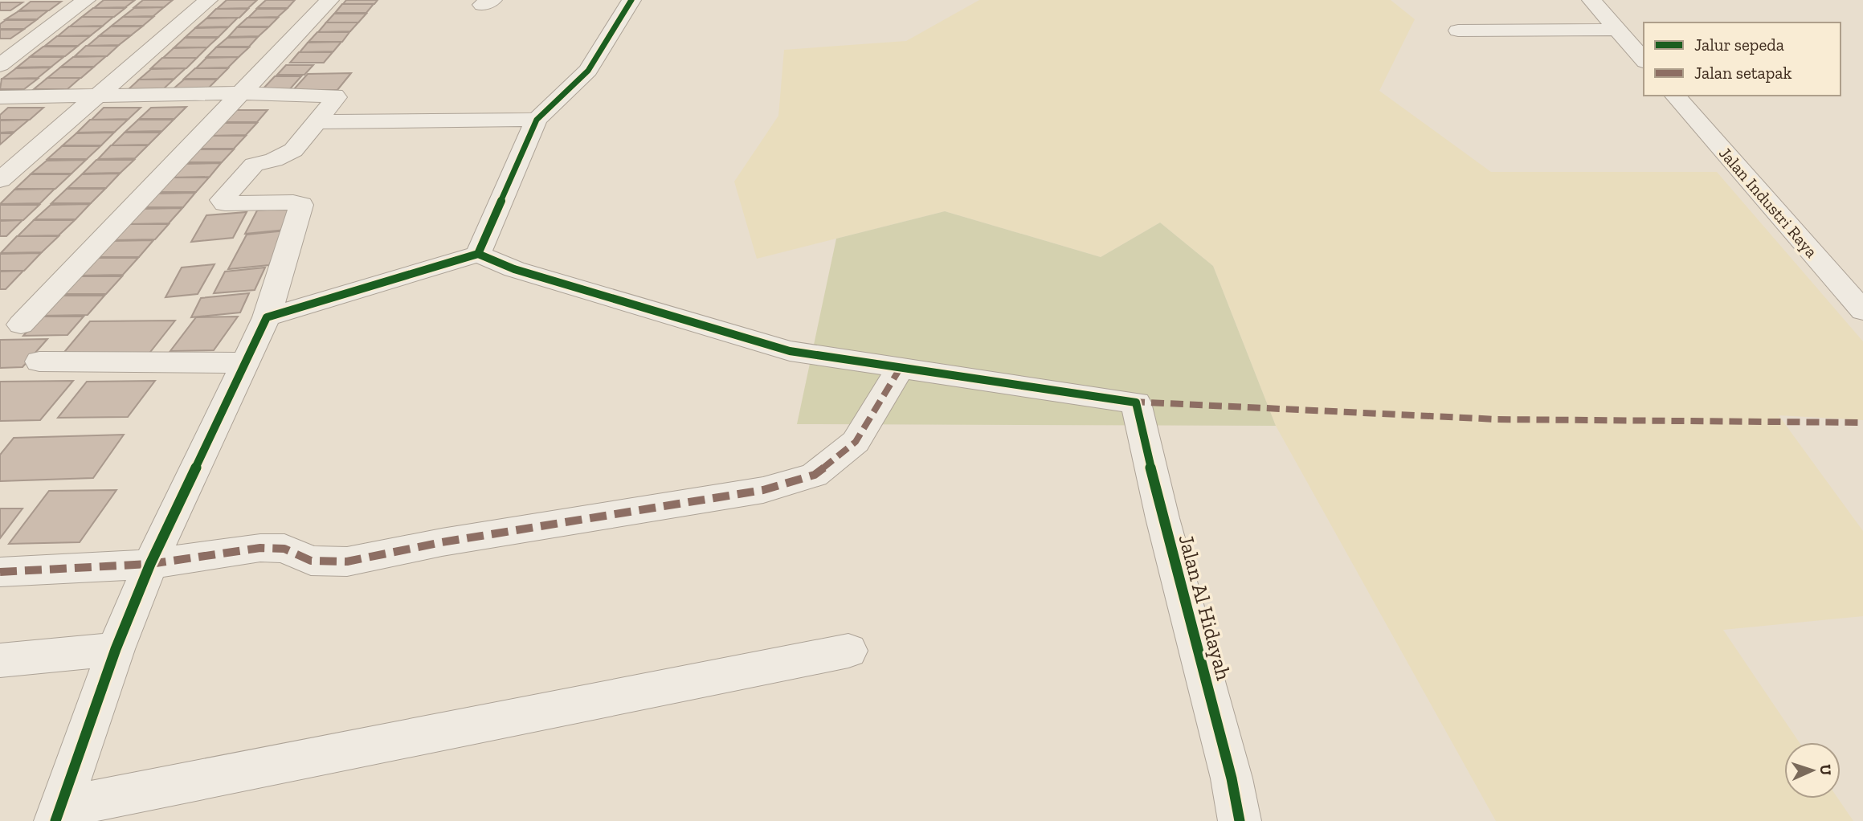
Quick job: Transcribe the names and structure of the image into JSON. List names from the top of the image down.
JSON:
{
  "streets": {
    "street": ["Jalan Industri Raya", "Jalan Al Hidayah"]
  },
  "legend": ["Jalur sepeda", "Jalan setapak"],
  "north": "right"
}
